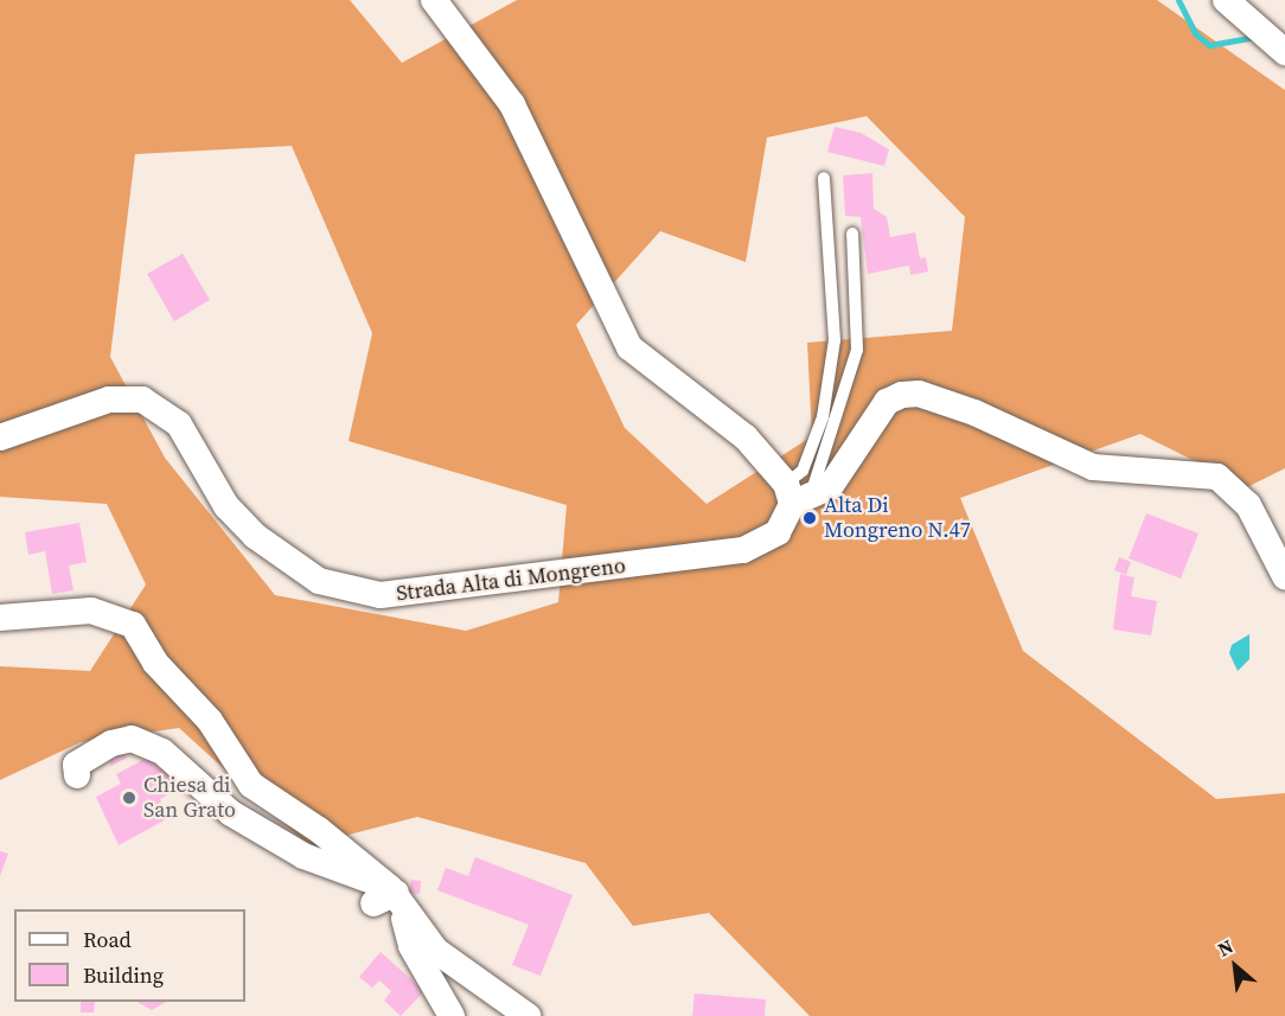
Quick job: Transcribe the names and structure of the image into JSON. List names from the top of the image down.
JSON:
{
  "streets": {
    "street": ["Strada Alta di Mongreno"]
  },
  "places": ["Alta Di Mongreno N.47", "Chiesa di San Grato"],
  "legend": ["Road", "Building"],
  "north": "top left"
}
